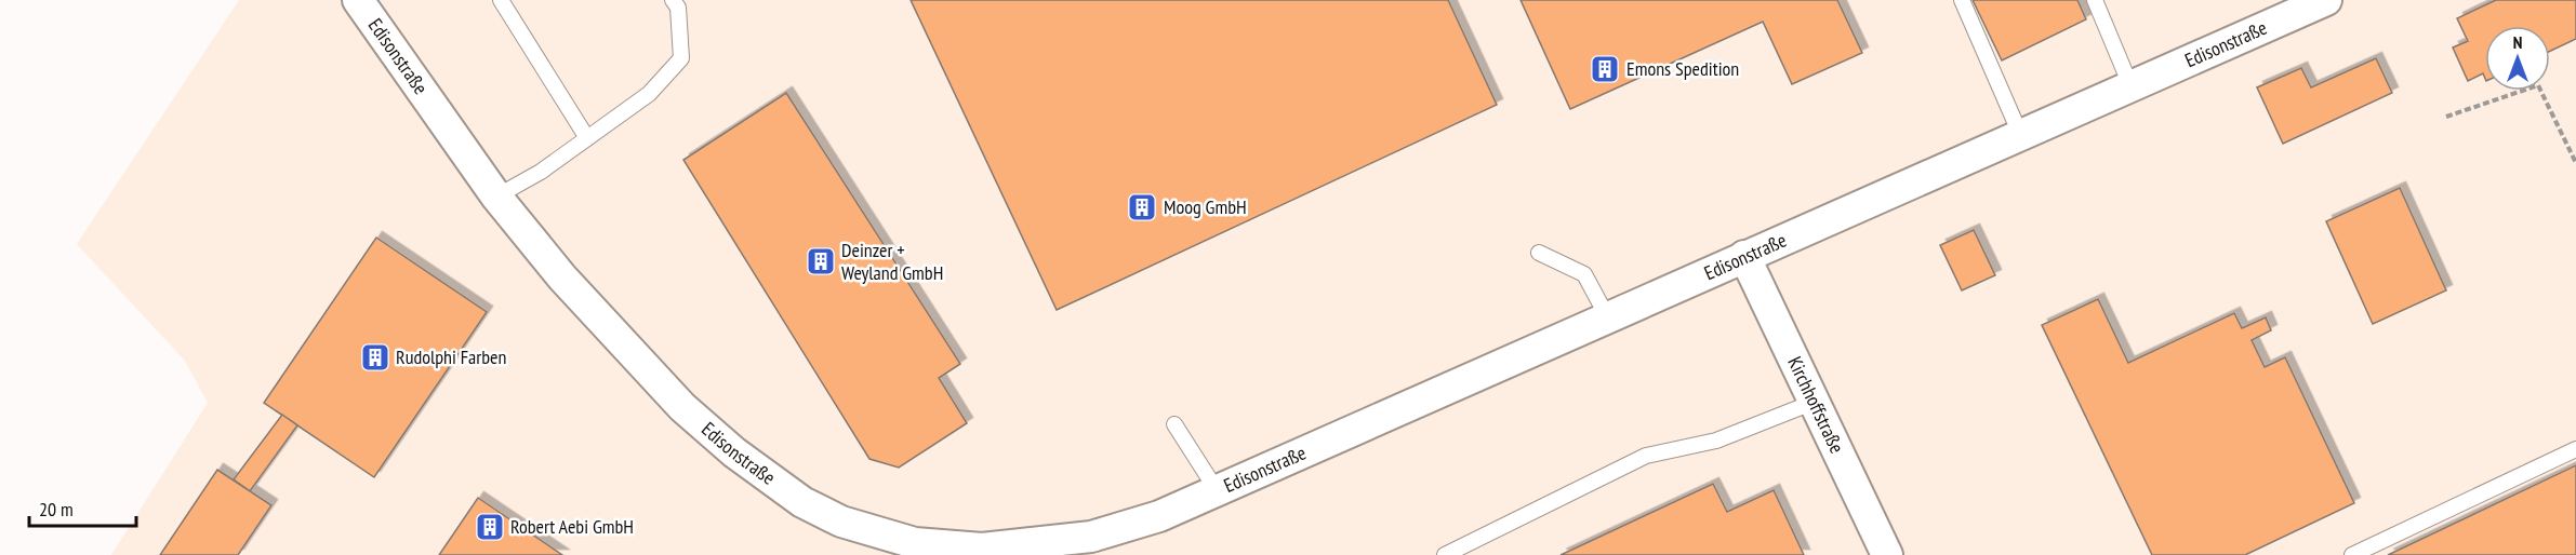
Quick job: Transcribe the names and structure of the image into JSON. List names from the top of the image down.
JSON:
{
  "streets": {
    "street": ["Edisonstraße", "Kirchhoffstraße"]
  },
  "crossings": [
    ["Edisonstraße", "Kirchhoffstraße"]
  ],
  "places": {
    "building": [
      "Emons Spedition",
      "Moog GmbH",
      "Deinzer + Weyland GmbH",
      "Rudolphi Farben",
      "Robert Aebi GmbH"
    ]
  },
  "scale_bar": "20 m",
  "north": "top"
}
